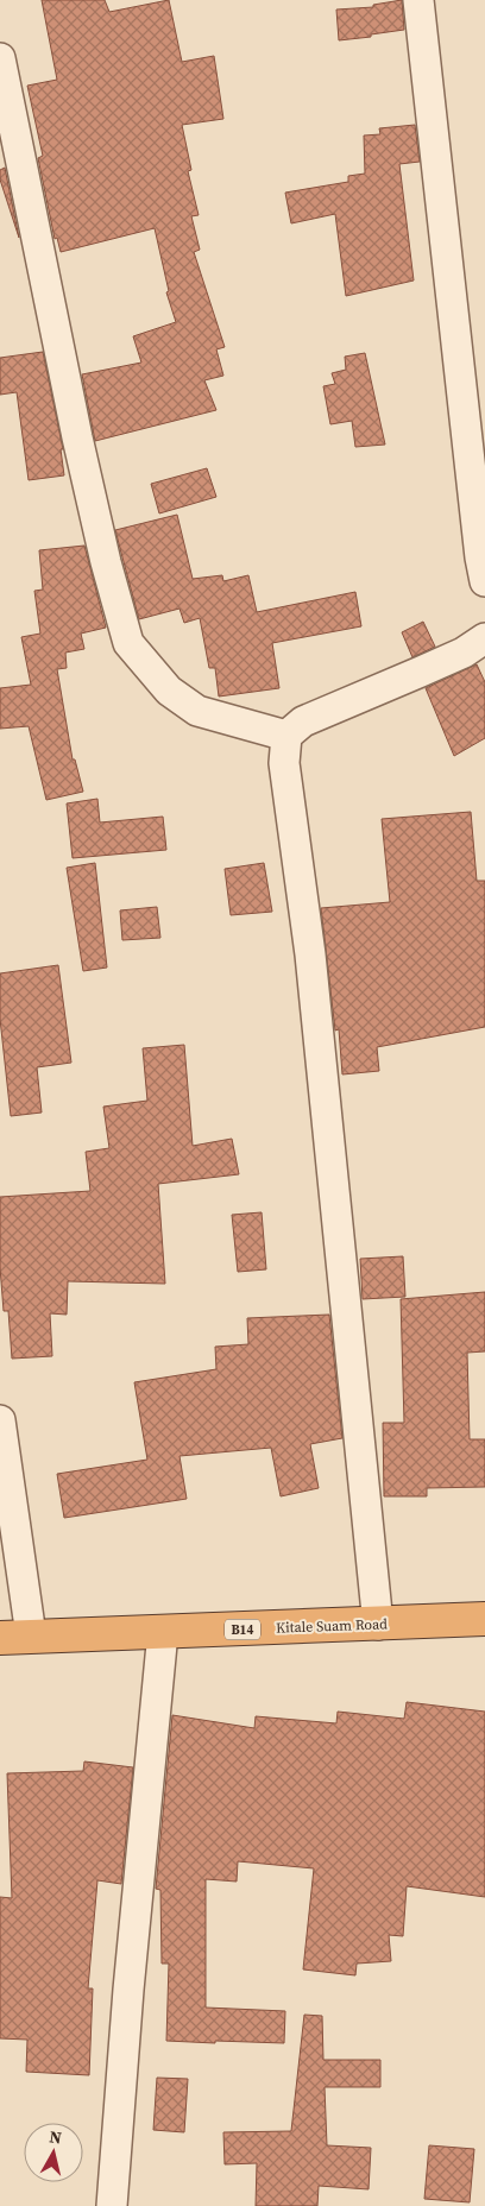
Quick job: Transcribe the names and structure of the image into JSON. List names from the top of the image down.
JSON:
{
  "streets": {
    "highway": ["Kitale Suam Road", "B14"]
  },
  "north": "top"
}
